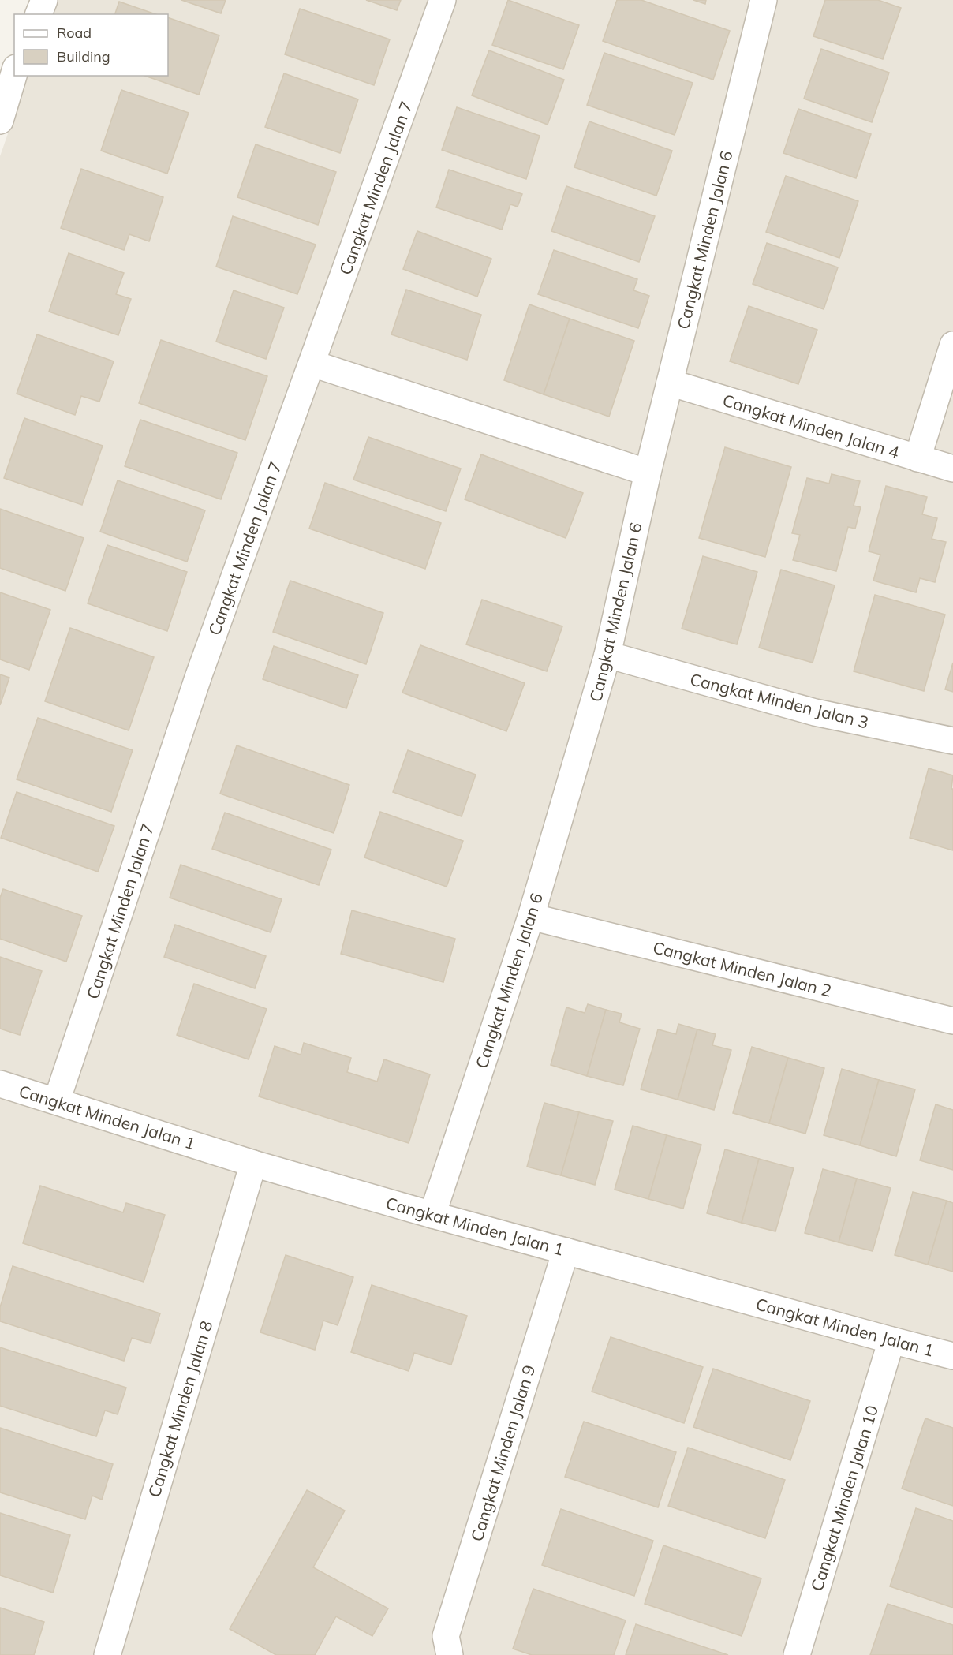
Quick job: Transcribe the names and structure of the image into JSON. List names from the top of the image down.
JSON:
{
  "streets": {
    "street": [
      "Cangkat Minden Jalan 7",
      "Cangkat Minden Jalan 6",
      "Cangkat Minden Jalan 4",
      "Cangkat Minden Jalan 3",
      "Cangkat Minden Jalan 2",
      "Cangkat Minden Jalan 1",
      "Cangkat Minden Jalan 8",
      "Cangkat Minden Jalan 9",
      "Cangkat Minden Jalan 10"
    ]
  },
  "crossings": [
    ["Cangkat Minden Jalan 7", "Cangkat Minden Jalan 1"],
    ["Cangkat Minden Jalan 6", "Cangkat Minden Jalan 4"],
    ["Cangkat Minden Jalan 6", "Cangkat Minden Jalan 3"],
    ["Cangkat Minden Jalan 6", "Cangkat Minden Jalan 2"],
    ["Cangkat Minden Jalan 6", "Cangkat Minden Jalan 1"],
    ["Cangkat Minden Jalan 1", "Cangkat Minden Jalan 8"],
    ["Cangkat Minden Jalan 1", "Cangkat Minden Jalan 9"],
    ["Cangkat Minden Jalan 1", "Cangkat Minden Jalan 10"]
  ],
  "legend": ["Road", "Building"]
}
